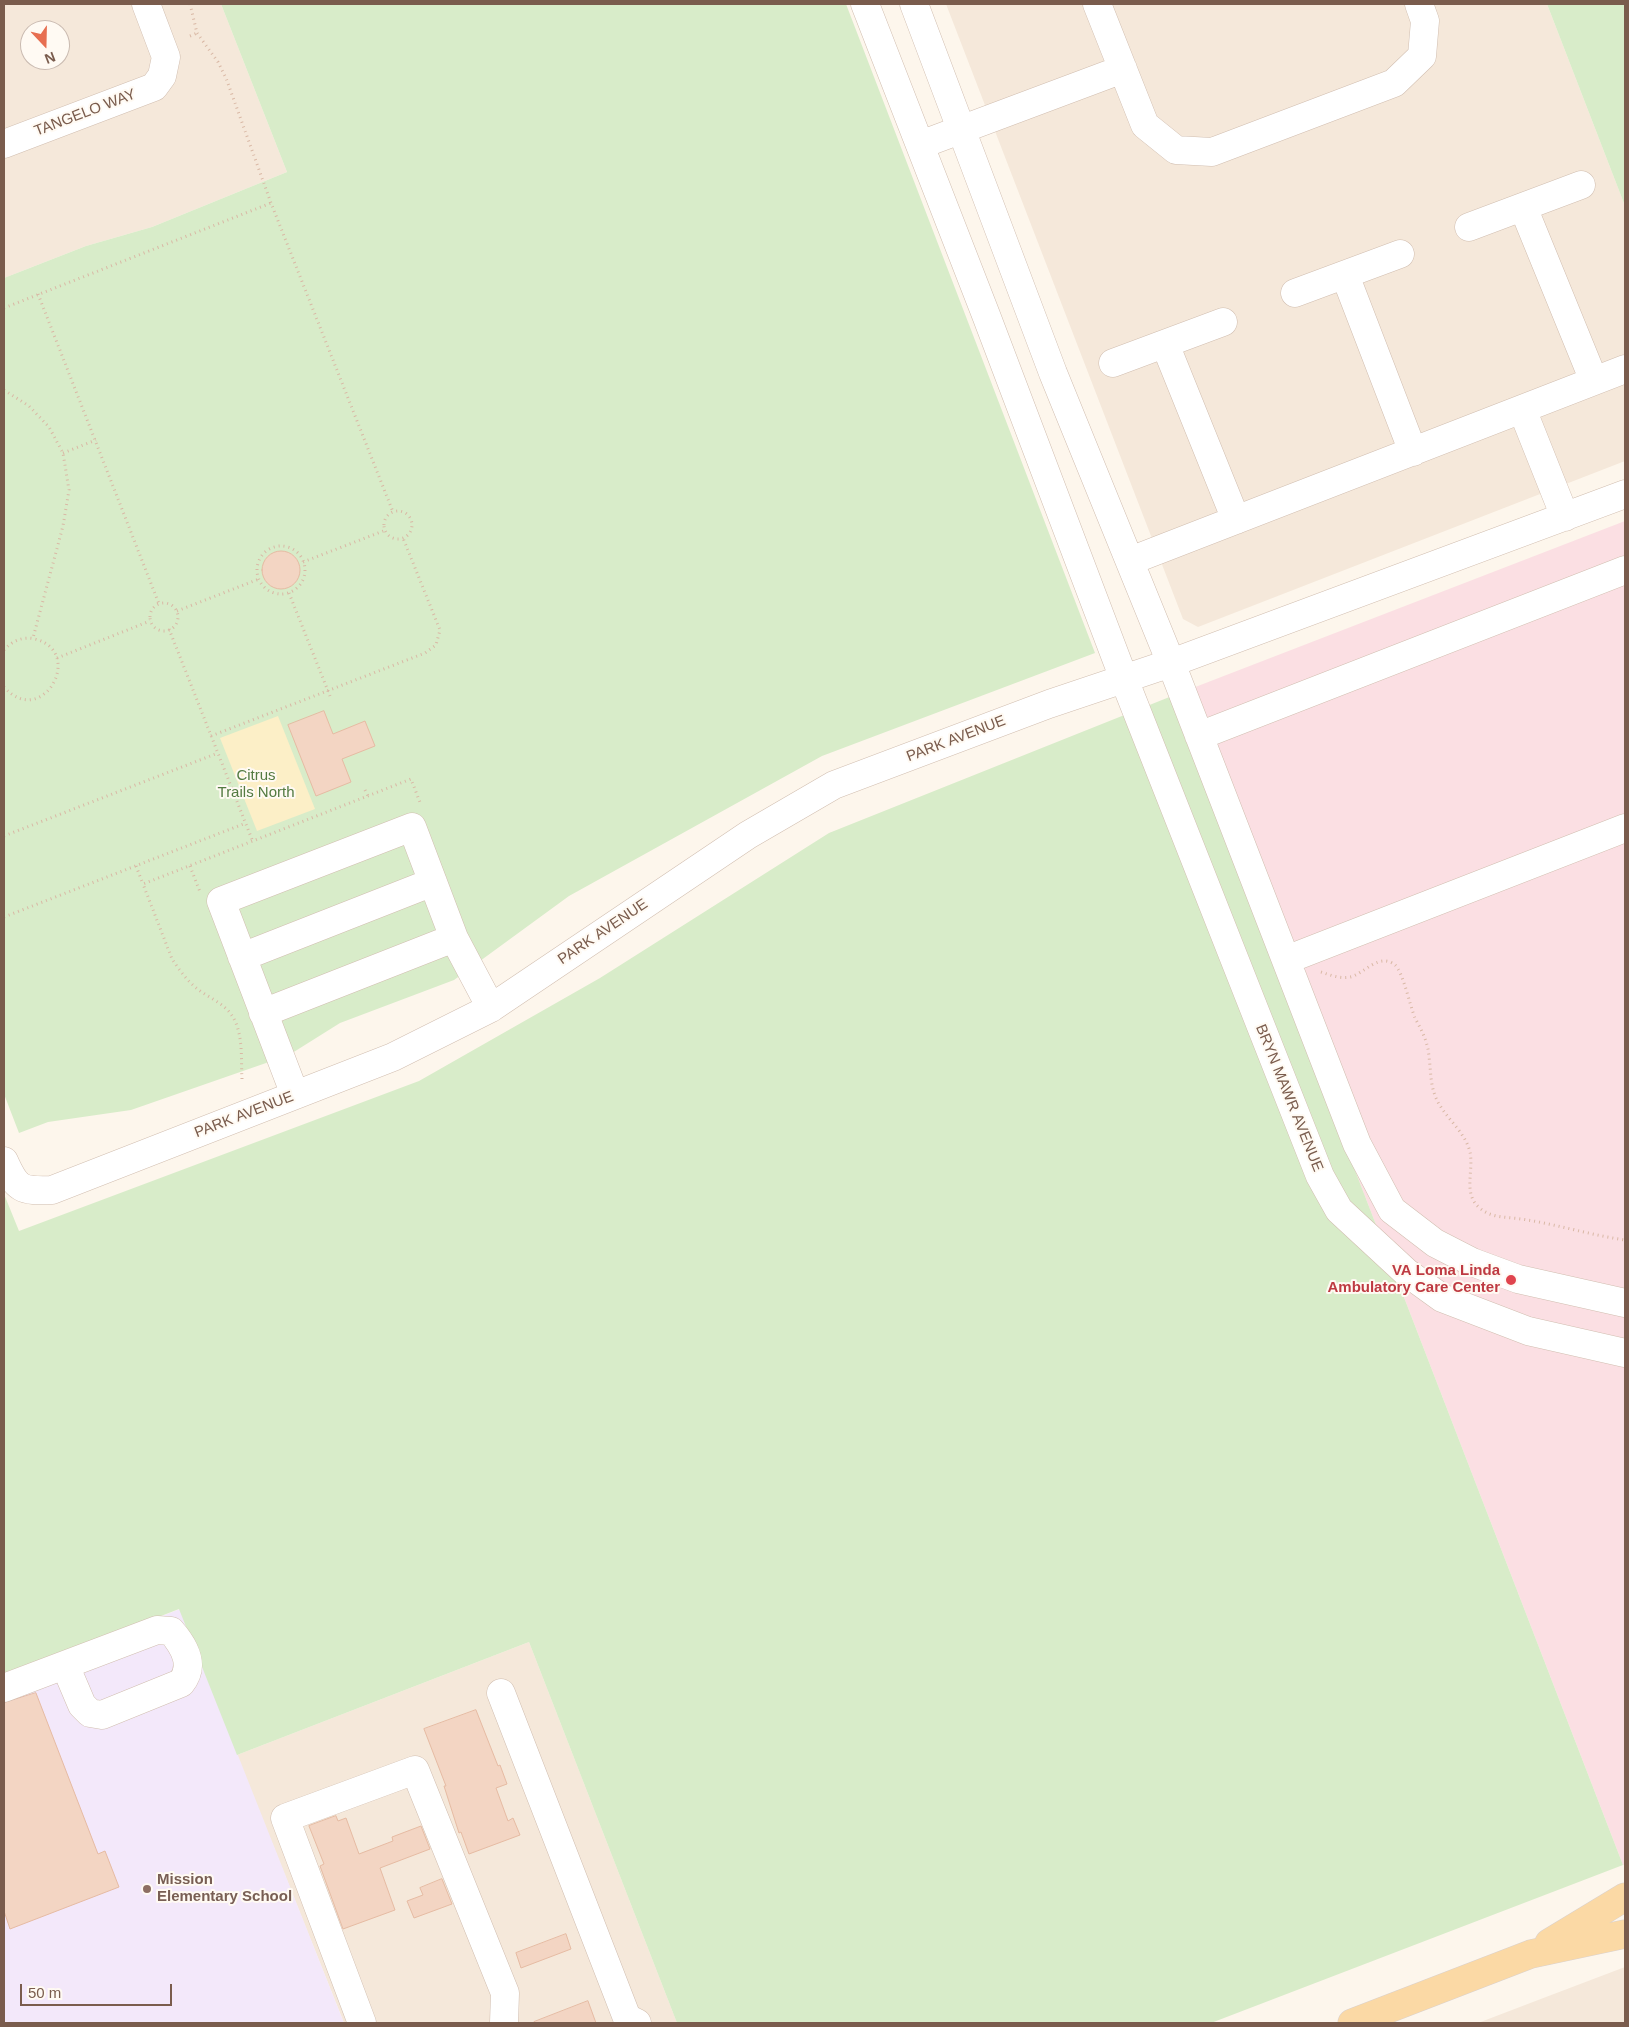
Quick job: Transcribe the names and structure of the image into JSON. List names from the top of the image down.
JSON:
{
  "streets": {
    "street": ["TANGELO WAY", "PARK AVENUE", "BRYN MAWR AVENUE"]
  },
  "crossings": [
    ["PARK AVENUE", "BRYN MAWR AVENUE"]
  ],
  "parks": ["Citrus Trails North"],
  "places": ["VA Loma Linda Ambulatory Care Center", "Mission Elementary School"],
  "scale_bar": "50 m",
  "north": "bottom"
}
